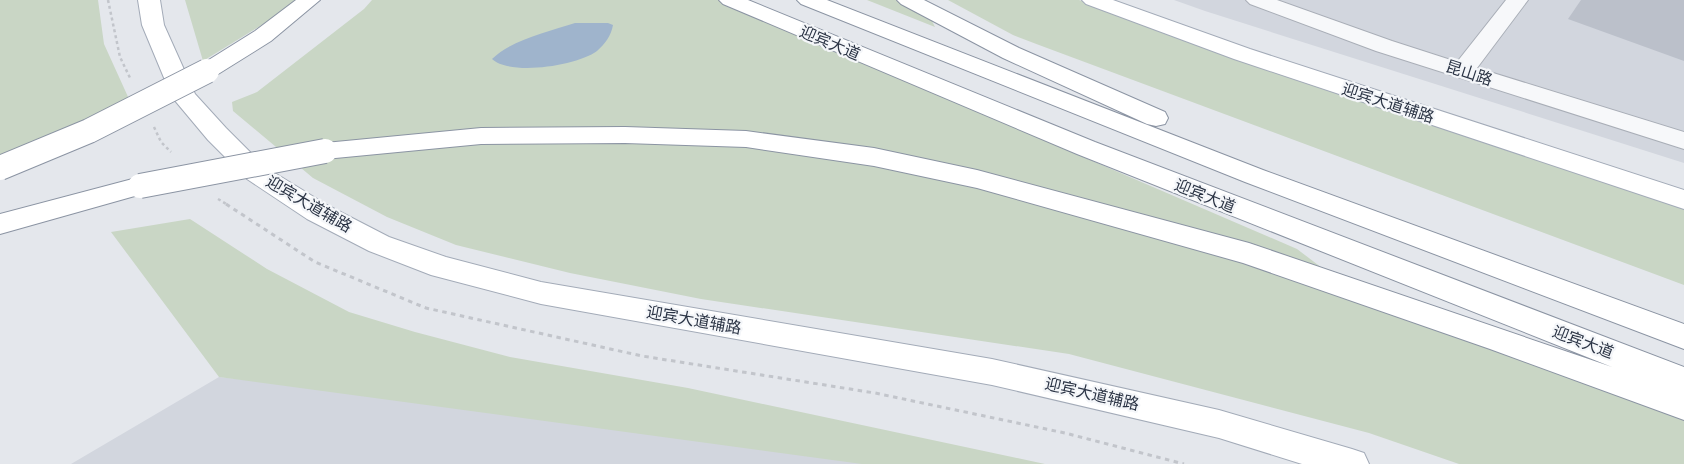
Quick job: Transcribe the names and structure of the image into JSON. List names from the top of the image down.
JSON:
{
  "streets": {
    "main road": ["迎宾大道", "迎宾大道辅路"],
    "street": ["昆山路"]
  }
}
